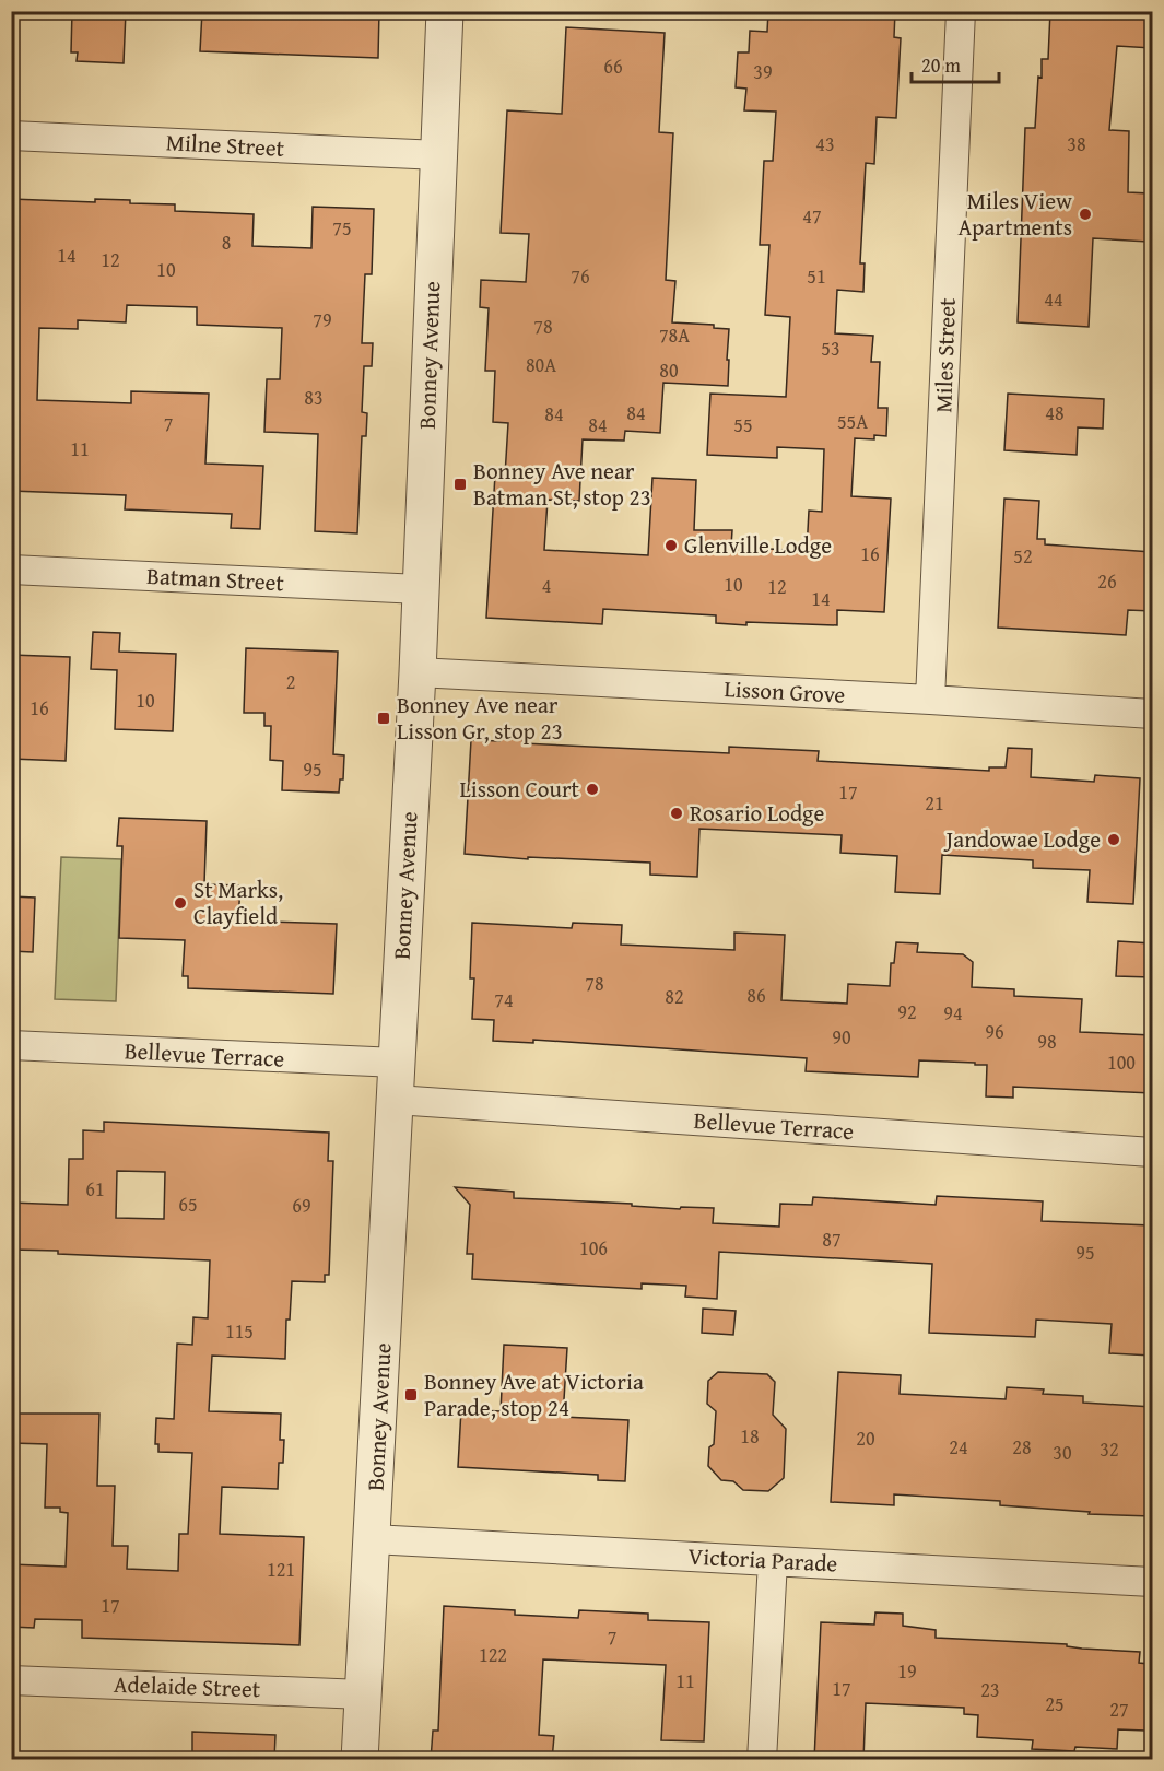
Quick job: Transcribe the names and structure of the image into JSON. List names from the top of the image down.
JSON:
{
  "streets": {
    "street": [
      "Milne Street",
      "Bonney Avenue",
      "Miles Street",
      "Batman Street",
      "Lisson Grove",
      "Bellevue Terrace",
      "Victoria Parade",
      "Adelaide Street"
    ]
  },
  "crossings": [
    ["Milne Street", "Bonney Avenue"],
    ["Bonney Avenue", "Batman Street"],
    ["Bonney Avenue", "Lisson Grove"],
    ["Bonney Avenue", "Bellevue Terrace"],
    ["Bonney Avenue", "Victoria Parade"],
    ["Bonney Avenue", "Adelaide Street"],
    ["Miles Street", "Lisson Grove"]
  ],
  "places": {
    "other": [
      "Miles View Apartments",
      "Glenville Lodge",
      "Lisson Court",
      "Rosario Lodge",
      "Jandowae Lodge",
      "St Marks, Clayfield"
    ],
    "transit": ["Bonney Ave near Batman St, stop 23", "Bonney Ave near Lisson Gr, stop 23", "Bonney Ave at Victoria Parade, stop 24"]
  },
  "house_numbers": [
    "66",
    "39",
    "43",
    "38",
    "47",
    "75",
    "8",
    "14",
    "12",
    "10",
    "76",
    "51",
    "44",
    "79",
    "78",
    "78A",
    "53",
    "80A",
    "80",
    "83",
    "84",
    "48",
    "84",
    "55A",
    "7",
    "84",
    "55",
    "11",
    "16",
    "52",
    "26",
    "10",
    "4",
    "12",
    "14",
    "2",
    "10",
    "16",
    "95",
    "17",
    "21",
    "78",
    "86",
    "82",
    "74",
    "92",
    "94",
    "96",
    "90",
    "98",
    "100",
    "61",
    "65",
    "69",
    "87",
    "106",
    "95",
    "115",
    "18",
    "20",
    "24",
    "28",
    "32",
    "30",
    "121",
    "17",
    "7",
    "122",
    "19",
    "11",
    "17",
    "23",
    "25",
    "27"
  ],
  "scale_bar": "20 m"
}
